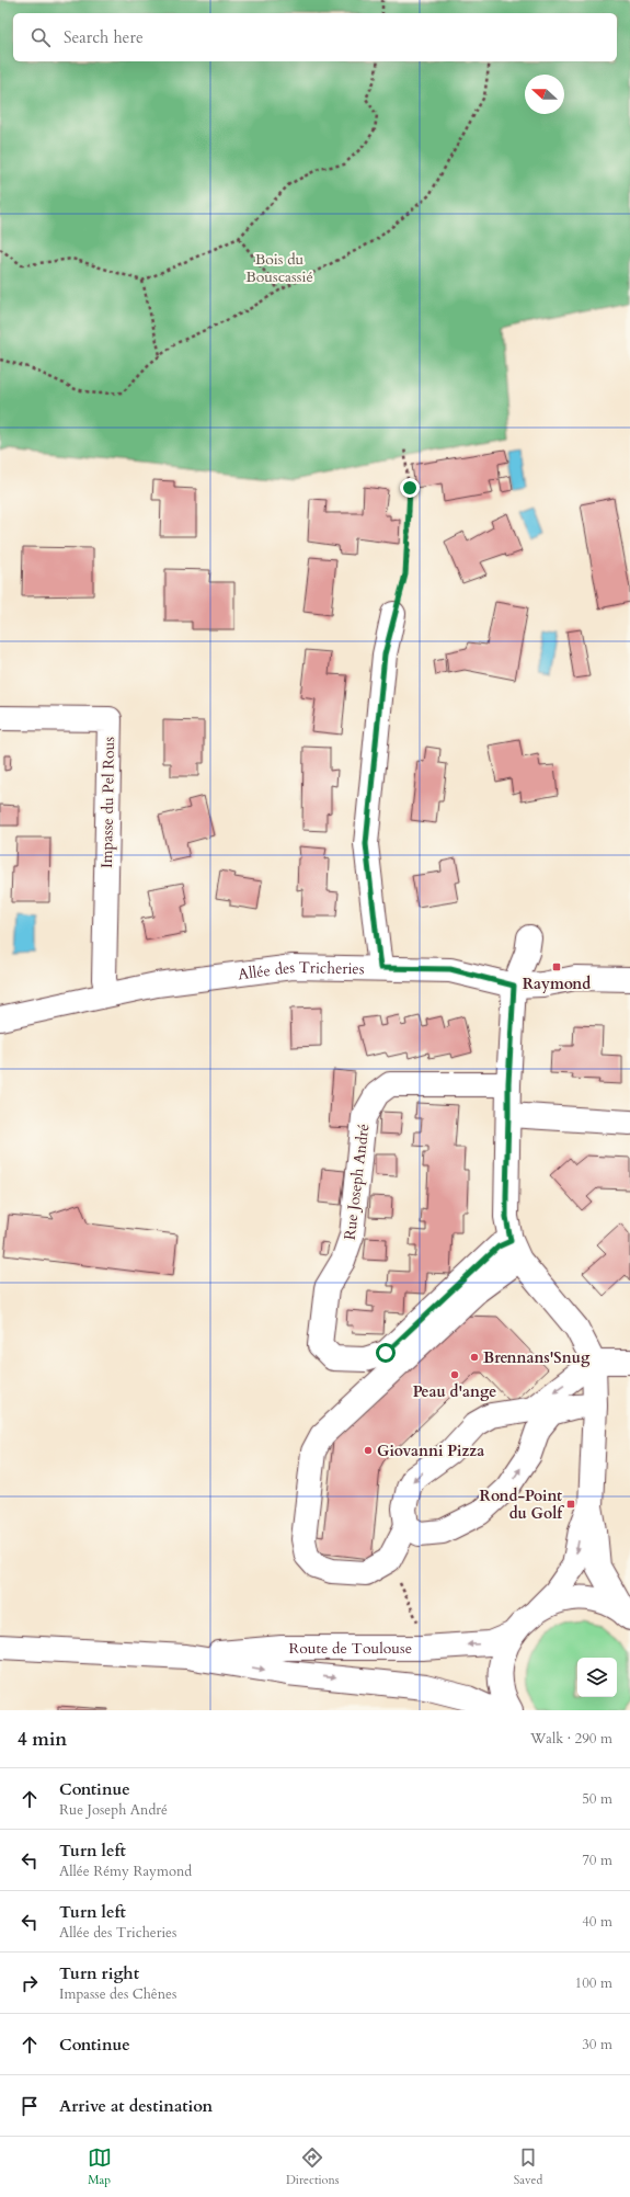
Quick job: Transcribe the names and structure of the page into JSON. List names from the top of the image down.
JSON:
{
  "streets": {
    "street": [
      "Impasse du Pel Rous",
      "Allée des Tricheries",
      "Rue Joseph André",
      "Route de Toulouse"
    ]
  },
  "crossings": [
    ["Impasse du Pel Rous", "Allée des Tricheries"]
  ],
  "parks": ["Bois du Bouscassié"],
  "places": {
    "transit": ["Raymond", "Rond-Point du Golf"],
    "other": ["Brennans'Snug", "Peau d'ange", "Giovanni Pizza"]
  },
  "north": "left",
  "page": {
    "search": "Search here",
    "heading": ["4 min", "Walk · 290 m"],
    "list": [
      ["Continue", "Rue Joseph André", "50 m"],
      ["Turn left", "Allée Rémy Raymond", "70 m"],
      ["Turn left", "Allée des Tricheries", "40 m"],
      ["Turn right", "Impasse des Chênes", "100 m"],
      ["Continue", "30 m"],
      "Arrive at destination"
    ],
    "nav": ["Map", "Directions", "Saved"]
  }
}
